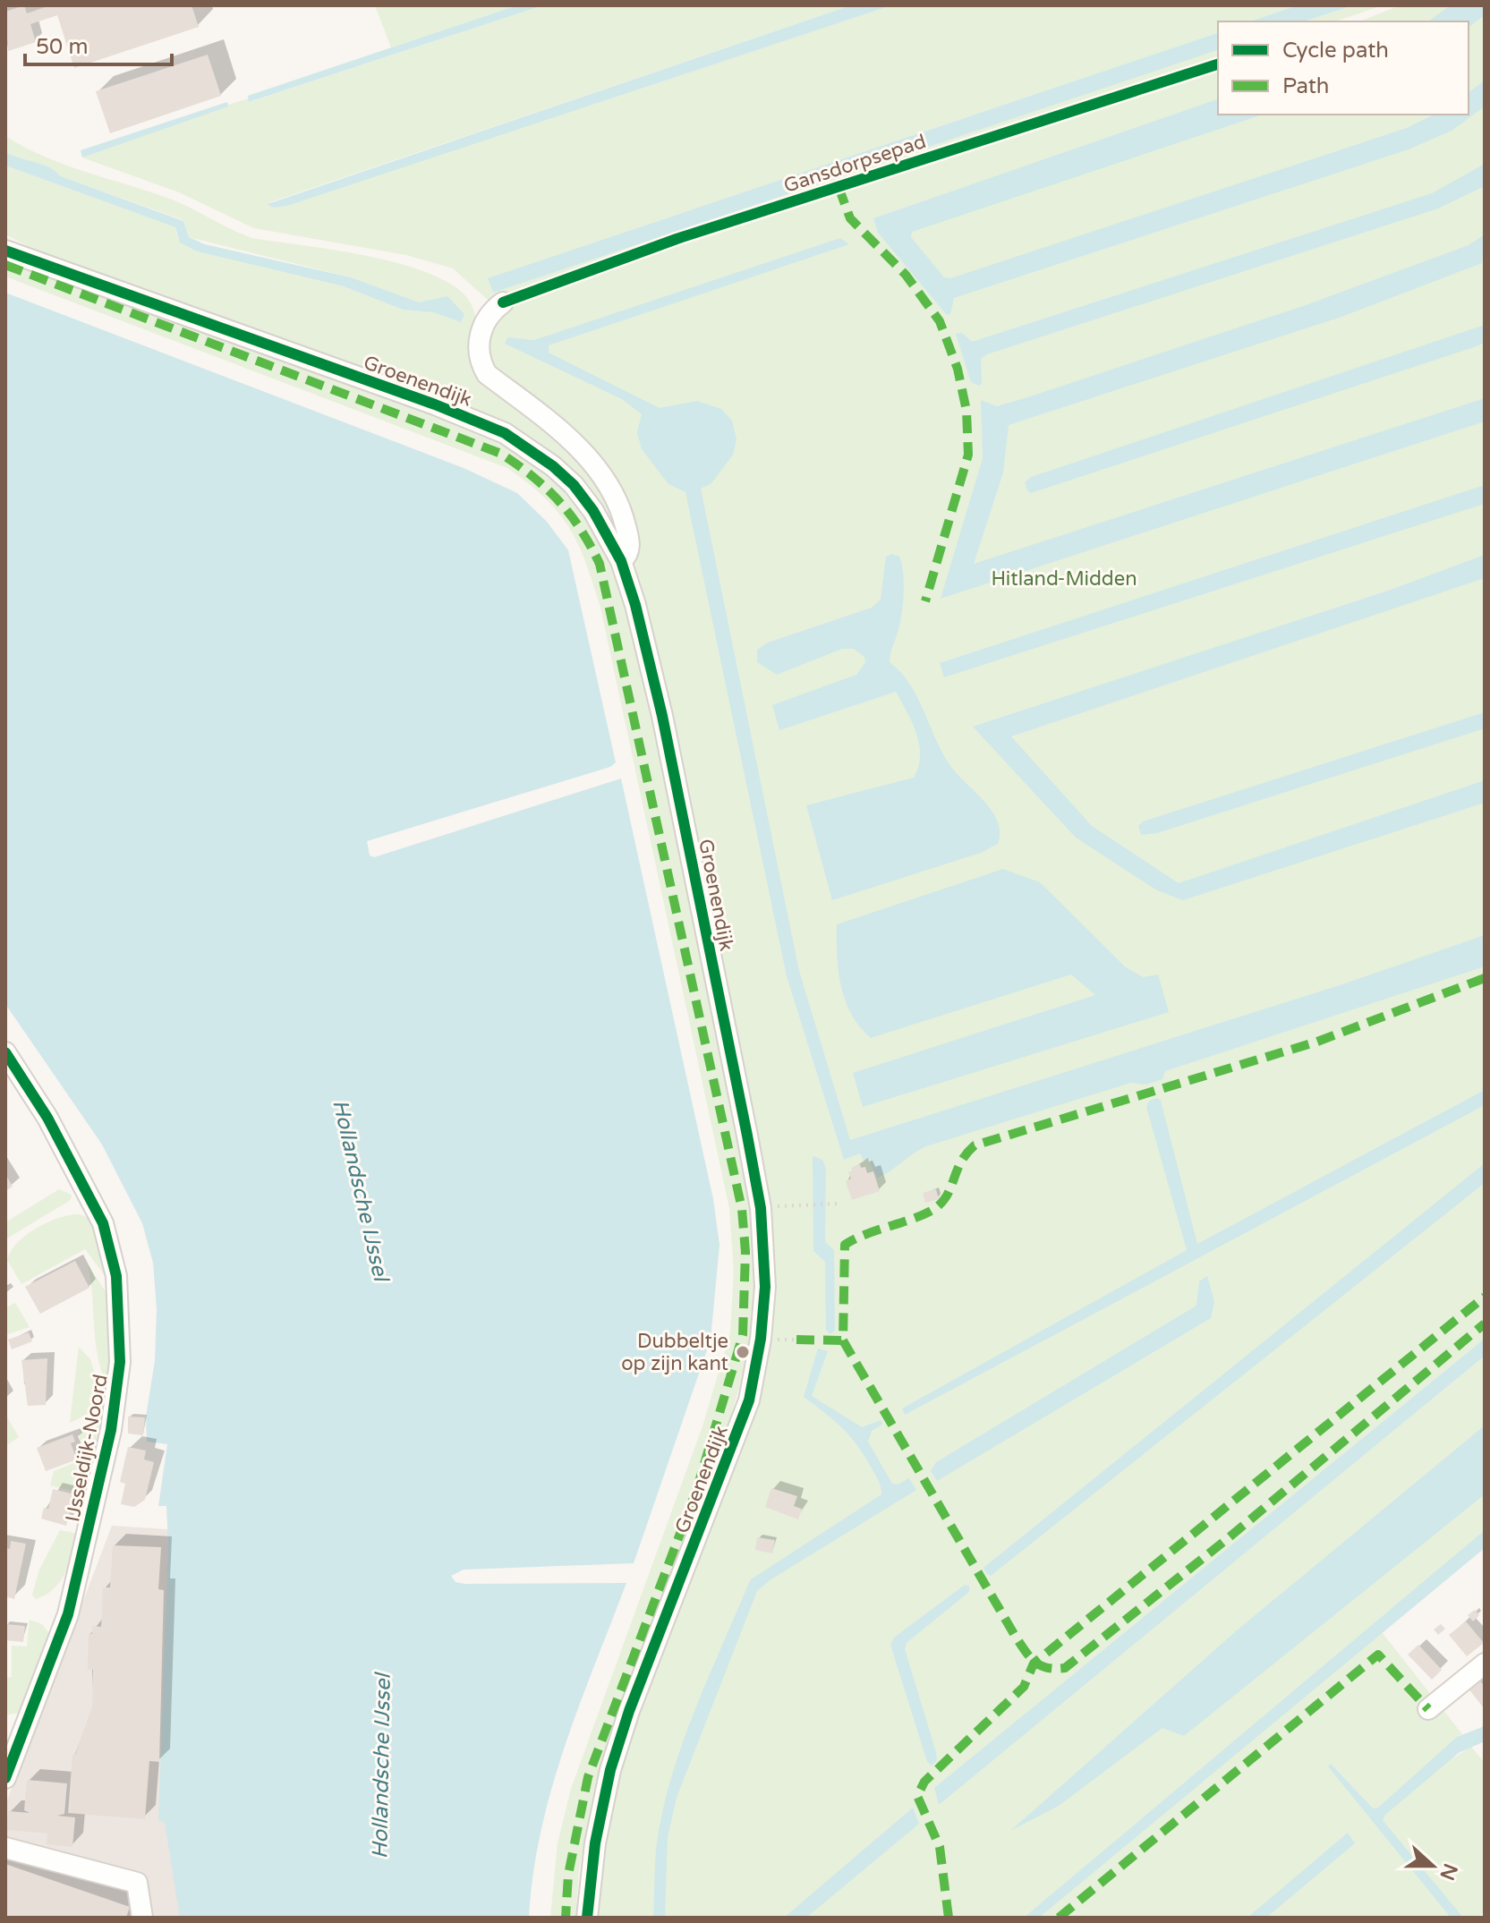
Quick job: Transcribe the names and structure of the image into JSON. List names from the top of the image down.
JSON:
{
  "streets": {
    "street": ["Groenendijk", "IJsseldijk-Noord"],
    "cycle path": ["Gansdorpsepad"]
  },
  "water": ["Hollandsche IJssel"],
  "parks": ["Hitland-Midden"],
  "places": ["Dubbeltje op zijn kant"],
  "legend": ["Cycle path", "Path"],
  "scale_bar": "50 m",
  "north": "right"
}
